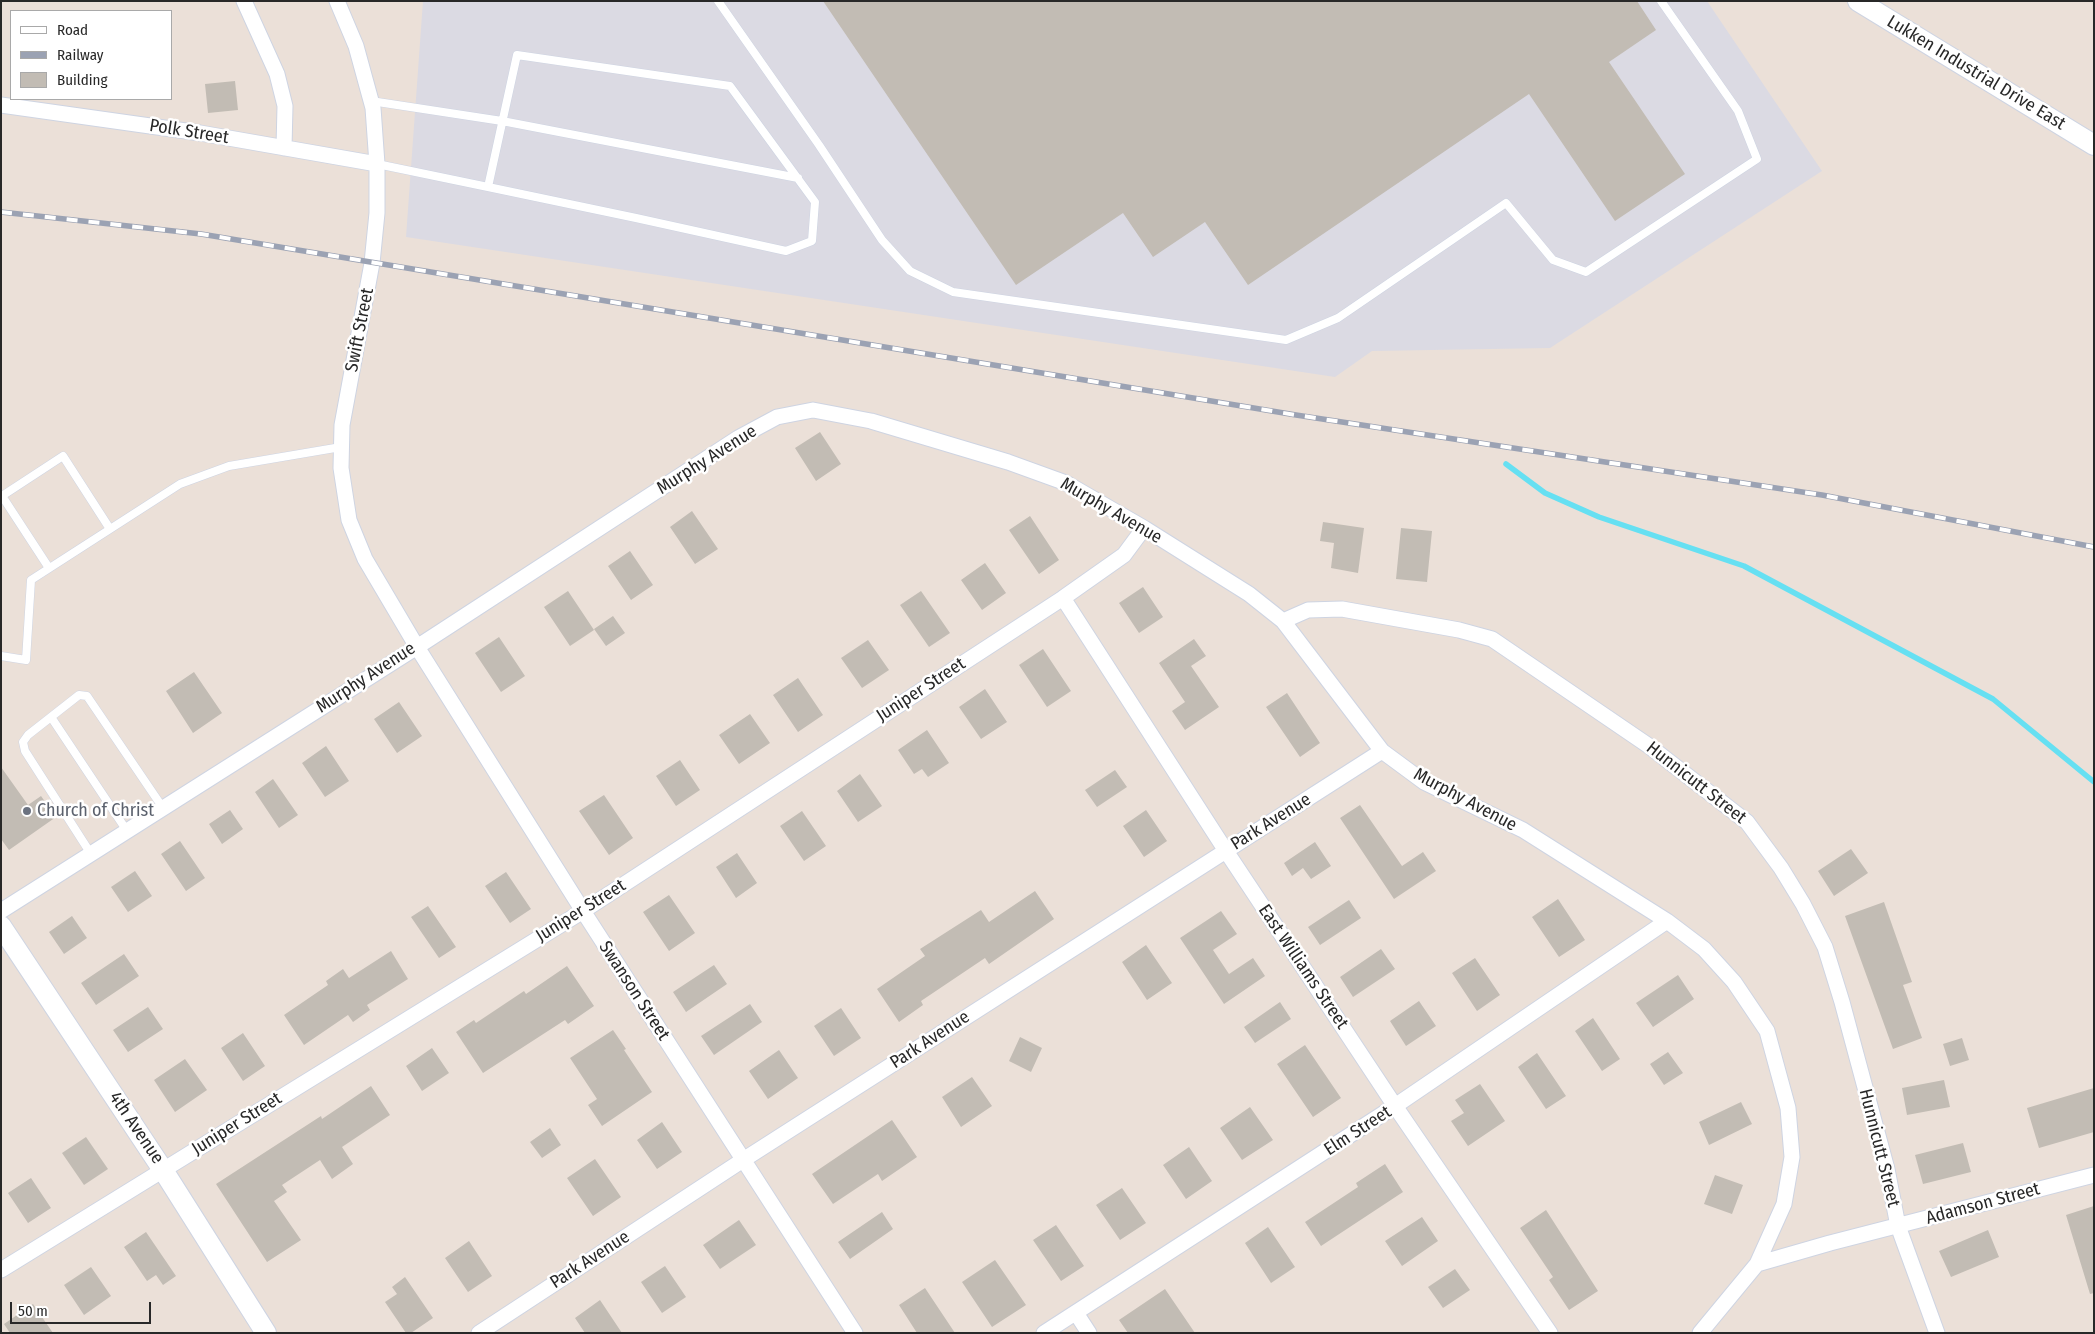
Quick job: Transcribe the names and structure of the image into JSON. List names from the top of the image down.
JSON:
{
  "streets": {
    "street": [
      "Lukken Industrial Drive East",
      "Polk Street",
      "Swift Street",
      "Murphy Avenue",
      "Juniper Street",
      "Hunnicutt Street",
      "Park Avenue",
      "East Williams Street",
      "Swanson Street",
      "4th Avenue",
      "Elm Street",
      "Adamson Street"
    ]
  },
  "crossings": [
    ["Polk Street", "Swift Street"],
    ["Swift Street", "Murphy Avenue"],
    ["Swift Street", "Swanson Street"],
    ["Murphy Avenue", "Juniper Street"],
    ["Murphy Avenue", "Hunnicutt Street"],
    ["Murphy Avenue", "Park Avenue"],
    ["Murphy Avenue", "Swanson Street"],
    ["Murphy Avenue", "Elm Street"],
    ["Murphy Avenue", "Adamson Street"],
    ["Juniper Street", "East Williams Street"],
    ["Juniper Street", "Swanson Street"],
    ["Juniper Street", "4th Avenue"],
    ["Hunnicutt Street", "Adamson Street"],
    ["Park Avenue", "East Williams Street"],
    ["Park Avenue", "Swanson Street"],
    ["East Williams Street", "Elm Street"]
  ],
  "places": ["Church of Christ"],
  "legend": ["Road", "Railway", "Building"],
  "scale_bar": "50 m"
}
